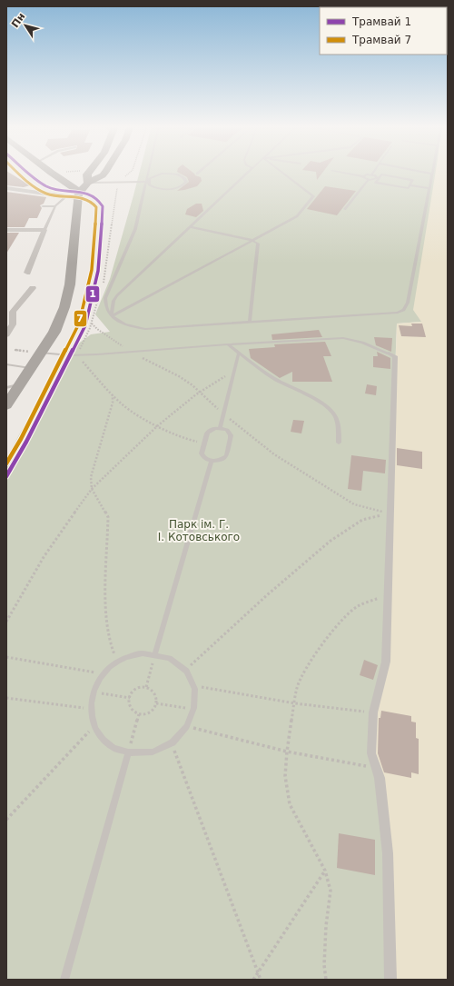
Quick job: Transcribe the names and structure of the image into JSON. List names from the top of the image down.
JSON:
{
  "parks": ["Парк ім. Г. І. Котовського"],
  "lines": ["tram line 1", "tram line 7"],
  "legend": ["Трамвай 1", "Трамвай 7"],
  "north": "top left"
}
